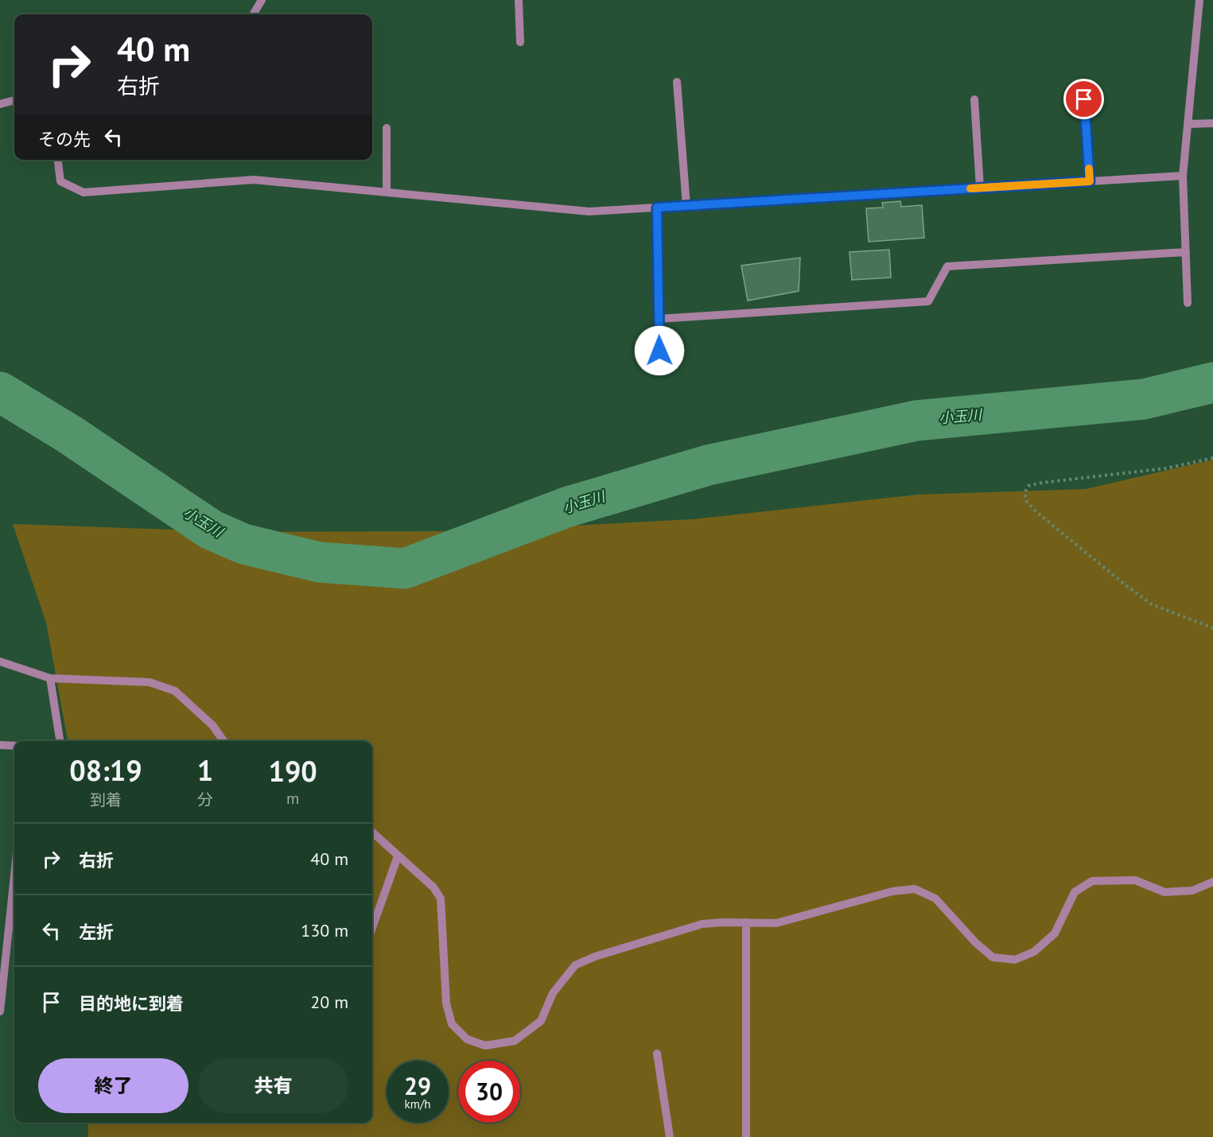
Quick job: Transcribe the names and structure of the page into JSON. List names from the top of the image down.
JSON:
{
  "water": ["小玉川"],
  "page": {
    "turn": ["40 m", "右折"],
    "then": "その先",
    "eta": [
      "08:19",
      "到着",
      "1",
      "分",
      "190",
      "m"
    ],
    "list": [
      {
        "name": "右折",
        "value": "40 m"
      },
      {
        "name": "左折",
        "value": "130 m"
      },
      {
        "name": "目的地に到着",
        "value": "20 m"
      }
    ],
    "buttons": ["終了", "共有"],
    "speed": "29 km/h",
    "limit": "30"
  }
}
